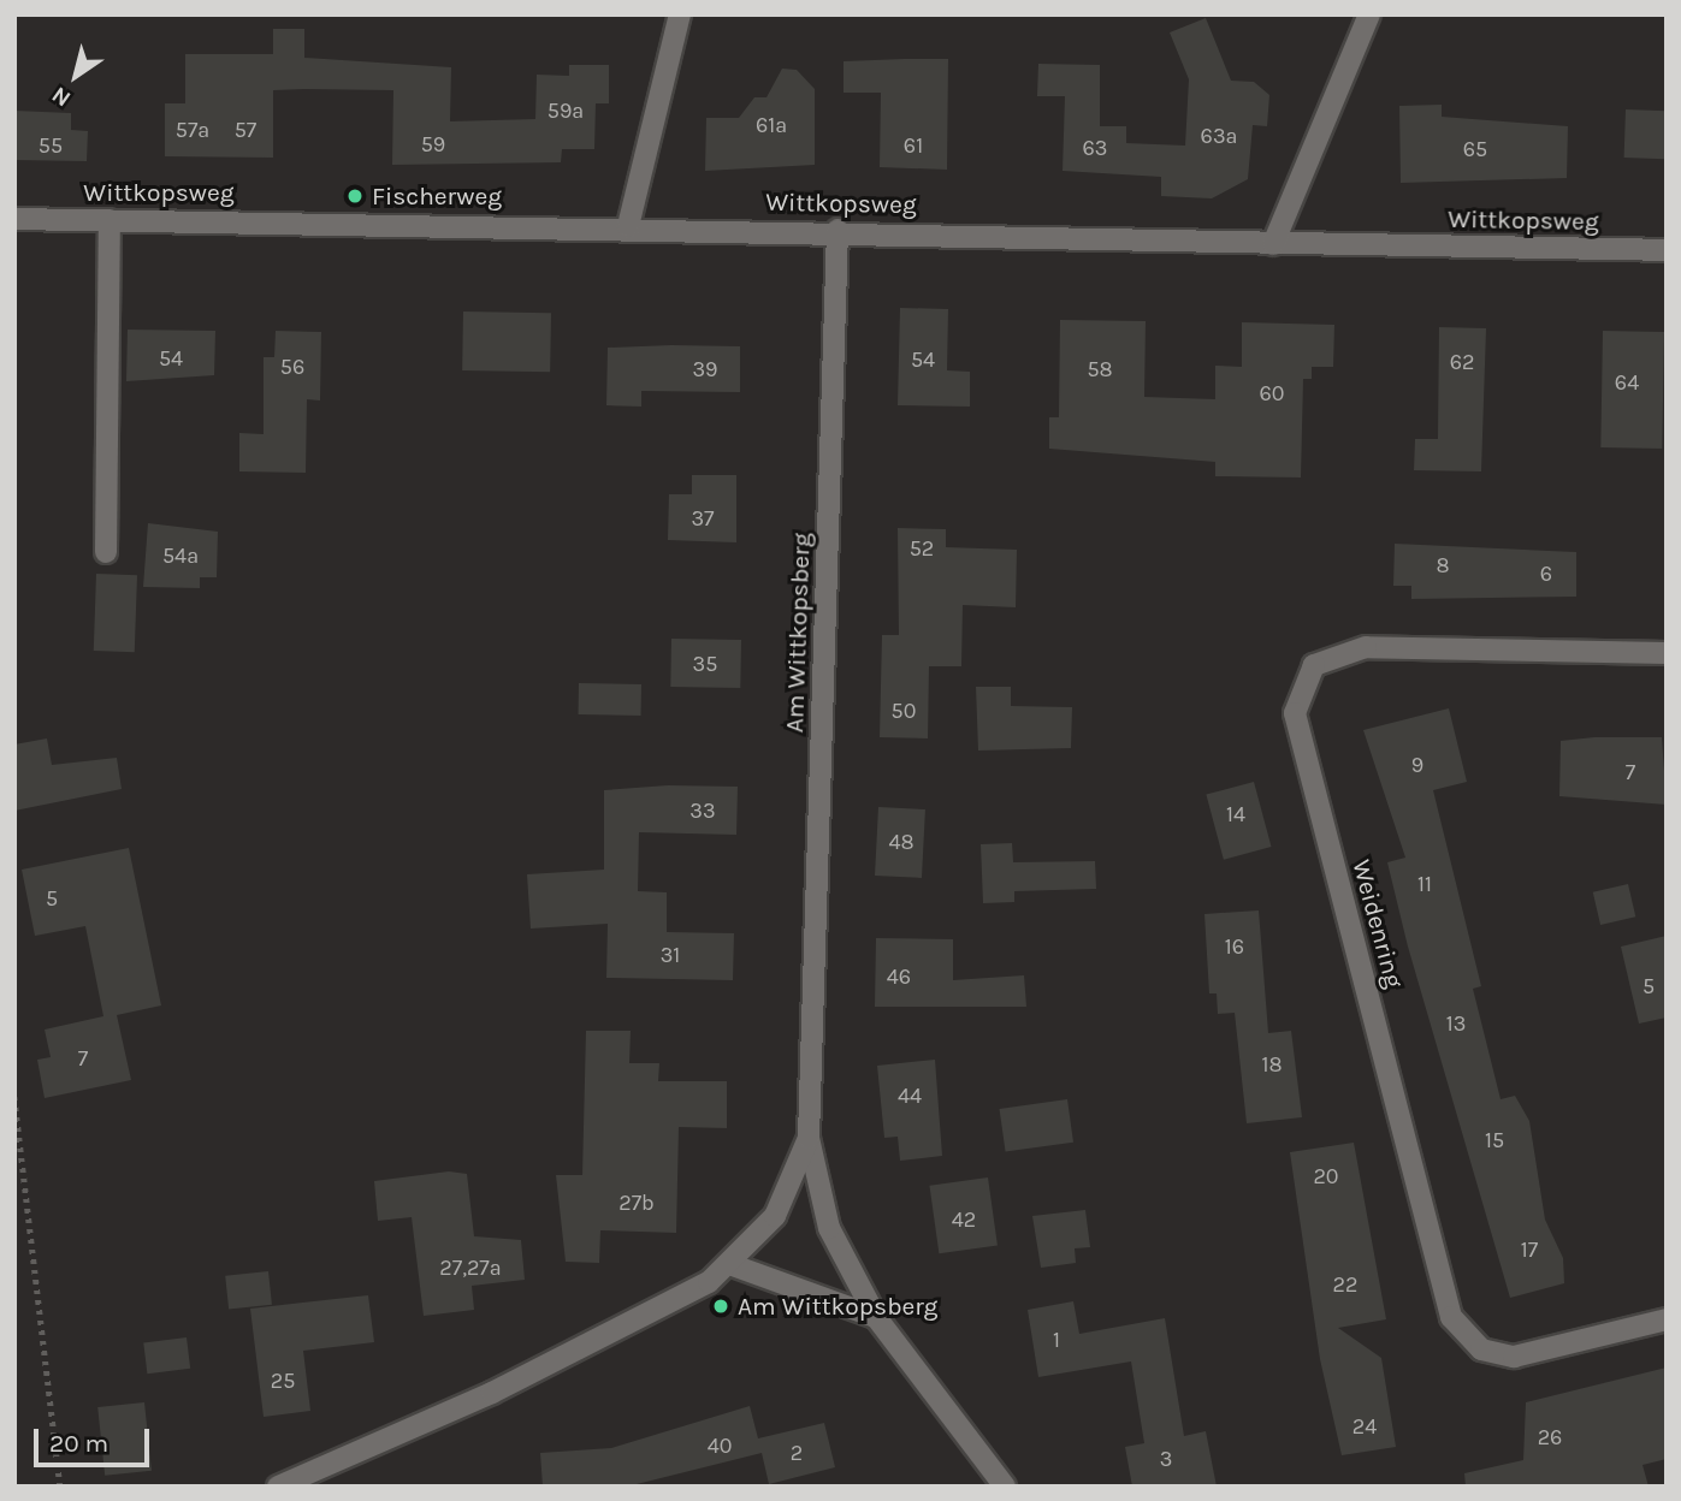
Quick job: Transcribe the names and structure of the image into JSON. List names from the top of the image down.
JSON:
{
  "streets": {
    "street": ["Wittkopsweg", "Am Wittkopsberg", "Weidenring"]
  },
  "crossings": [
    ["Wittkopsweg", "Am Wittkopsberg"]
  ],
  "places": ["Fischerweg", "Am Wittkopsberg"],
  "house_numbers": [
    "59a",
    "61a",
    "57a",
    "57",
    "63a",
    "59",
    "55",
    "61",
    "63",
    "65",
    "54",
    "54",
    "62",
    "56",
    "39",
    "58",
    "64",
    "60",
    "37",
    "52",
    "54a",
    "8",
    "6",
    "35",
    "50",
    "9",
    "7",
    "33",
    "14",
    "48",
    "11",
    "5",
    "16",
    "31",
    "46",
    "5",
    "13",
    "7",
    "18",
    "44",
    "15",
    "20",
    "27b",
    "42",
    "17",
    "27,27a",
    "22",
    "1",
    "25",
    "24",
    "26",
    "40",
    "2",
    "3"
  ],
  "scale_bar": "20 m",
  "north": "bottom left"
}
